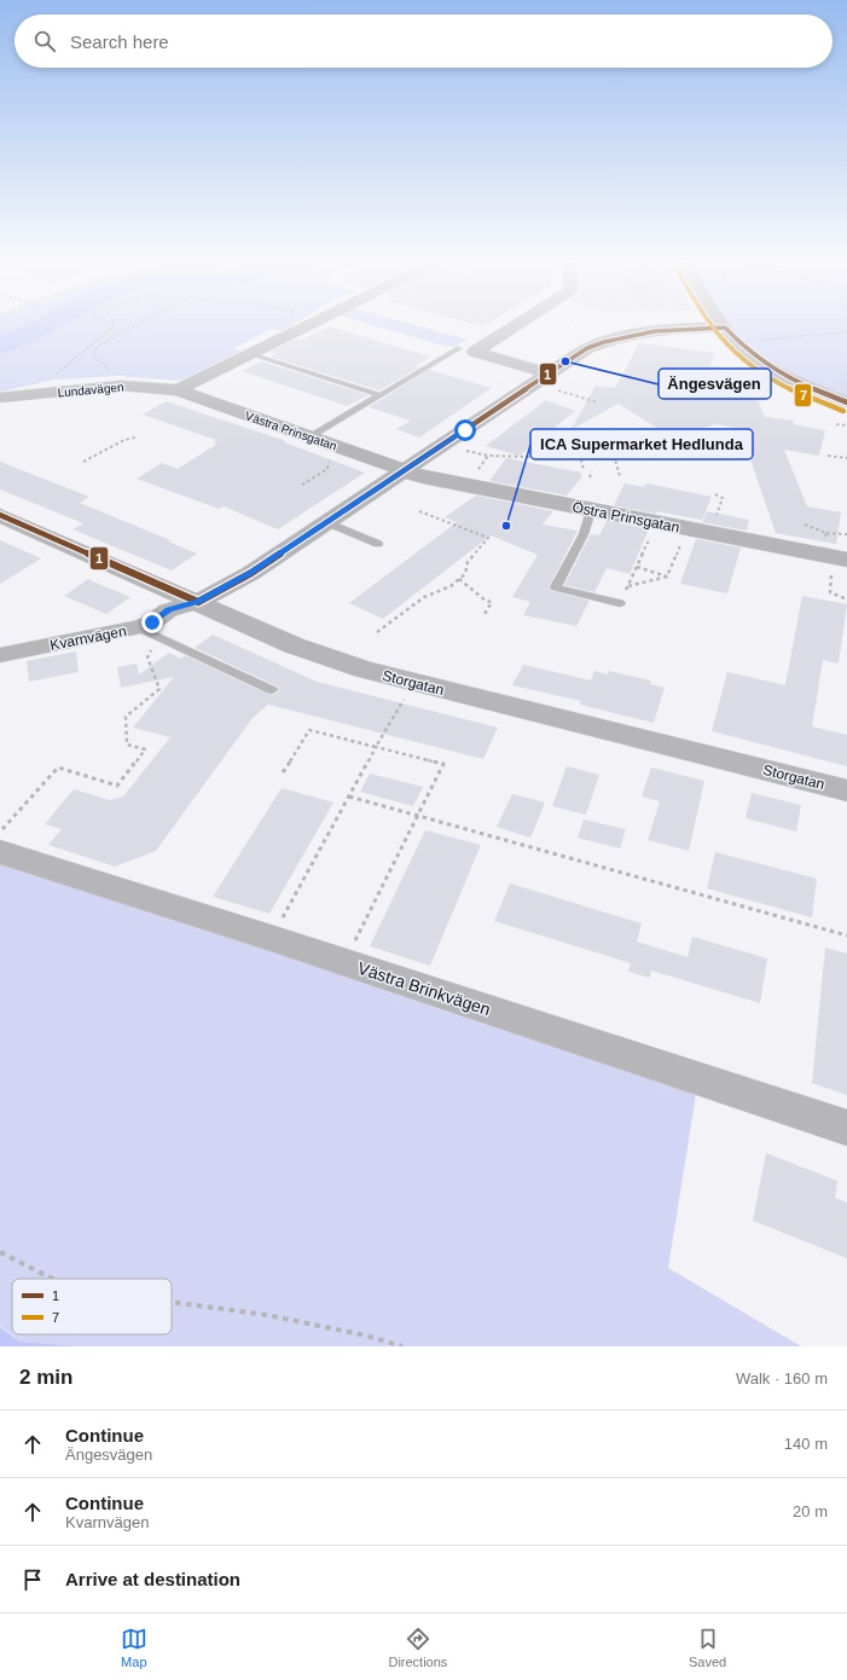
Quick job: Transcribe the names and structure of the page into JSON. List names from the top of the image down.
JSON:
{
  "streets": {
    "street": [
      "Lundavägen",
      "Västra Prinsgatan",
      "Östra Prinsgatan",
      "Kvarnvägen",
      "Storgatan",
      "Västra Brinkvägen"
    ]
  },
  "crossings": [
    ["Lundavägen", "Västra Prinsgatan"],
    ["Västra Prinsgatan", "Östra Prinsgatan"],
    ["Västra Prinsgatan", "Kvarnvägen"],
    ["Östra Prinsgatan", "Kvarnvägen"],
    ["Kvarnvägen", "Storgatan"]
  ],
  "places": ["Ängesvägen", "ICA Supermarket Hedlunda"],
  "lines": ["transit line 7", "transit line 1"],
  "legend": ["1", "7"],
  "page": {
    "search": "Search here",
    "heading": ["2 min", "Walk · 160 m"],
    "list": [
      ["Continue", "Ängesvägen", "140 m"],
      ["Continue", "Kvarnvägen", "20 m"],
      "Arrive at destination"
    ],
    "nav": ["Map", "Directions", "Saved"]
  }
}
